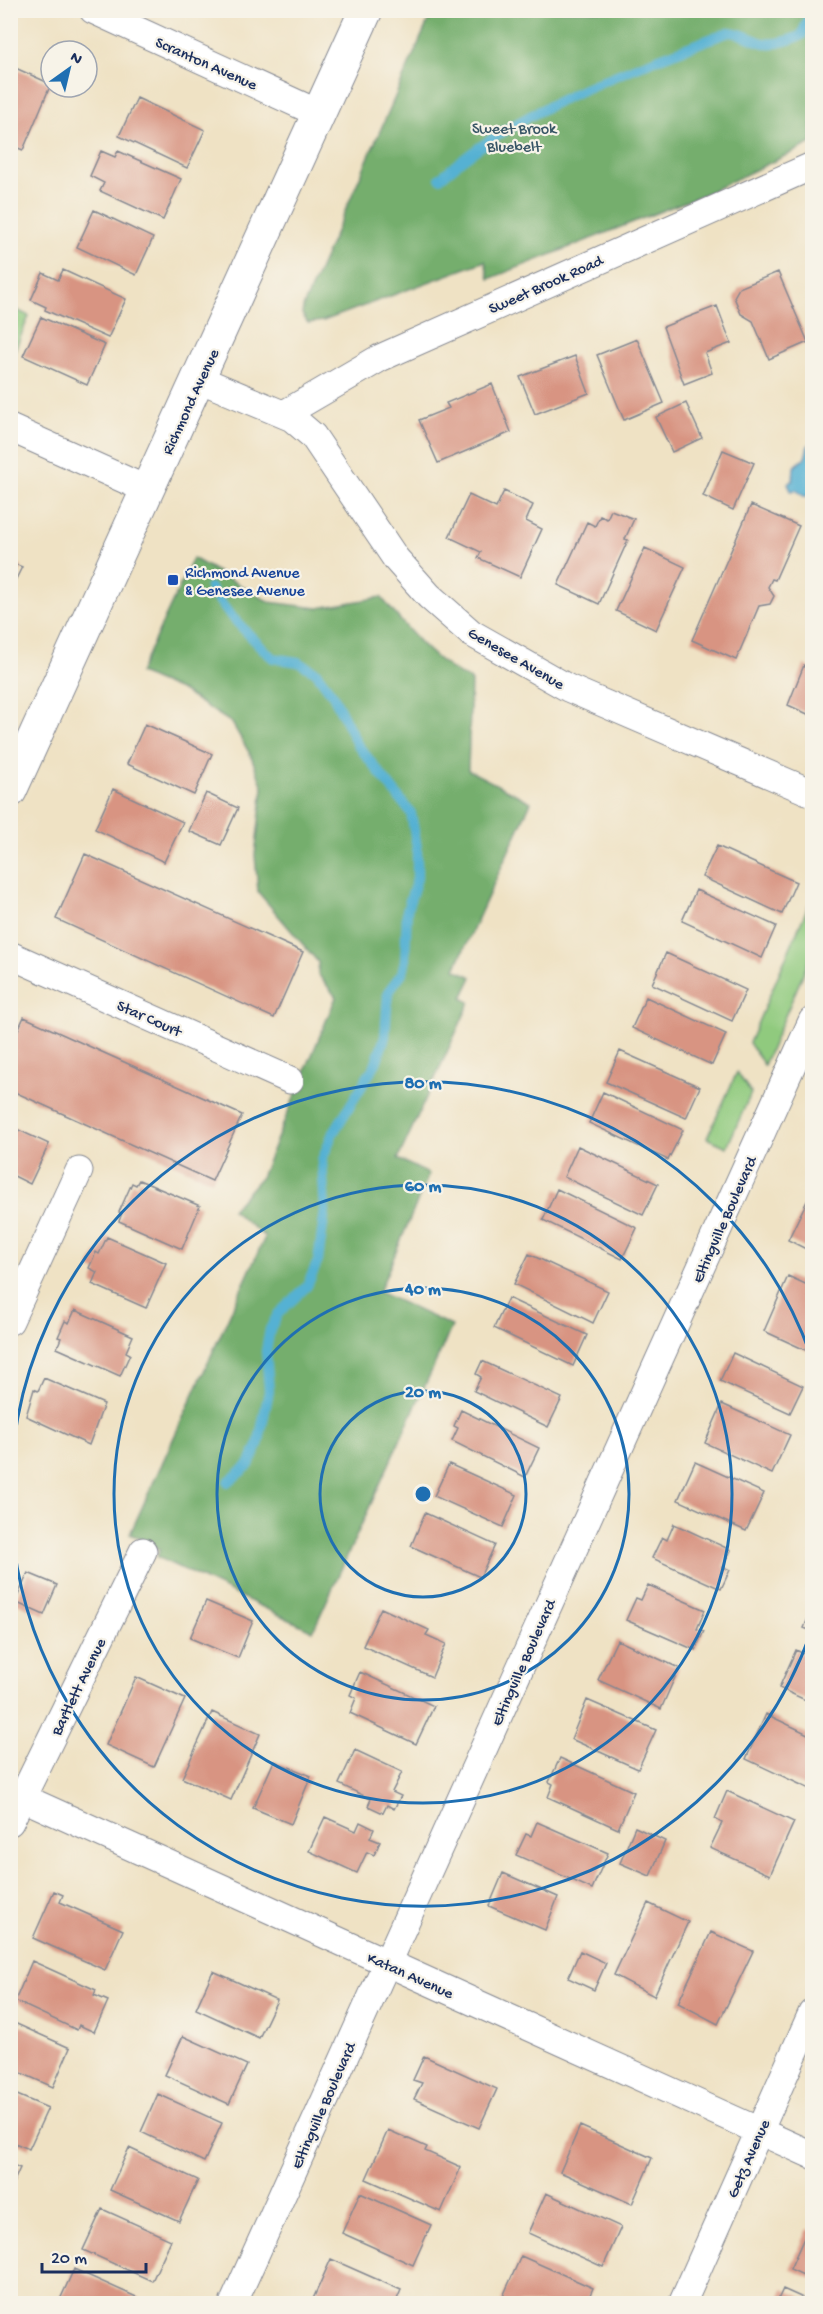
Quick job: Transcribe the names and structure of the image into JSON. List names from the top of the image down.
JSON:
{
  "streets": {
    "main road": ["Richmond Avenue"],
    "street": [
      "Scranton Avenue",
      "Sweet Brook Road",
      "Genesee Avenue",
      "Star Court",
      "Eltingville Boulevard",
      "Bartlett Avenue",
      "Katan Avenue",
      "Getz Avenue"
    ]
  },
  "crossings": [
    ["Scranton Avenue", "Richmond Avenue"],
    ["Sweet Brook Road", "Genesee Avenue"],
    ["Richmond Avenue", "Genesee Avenue"],
    ["Eltingville Boulevard", "Katan Avenue"],
    ["Bartlett Avenue", "Katan Avenue"],
    ["Katan Avenue", "Getz Avenue"]
  ],
  "parks": ["Sweet Brook Bluebelt"],
  "places": {
    "transit": ["Richmond Avenue & Genesee Avenue"]
  },
  "scale_bar": "20 m",
  "north": "top right",
  "rings": [
    "80 m",
    "60 m",
    "40 m",
    "20 m"
  ]
}
